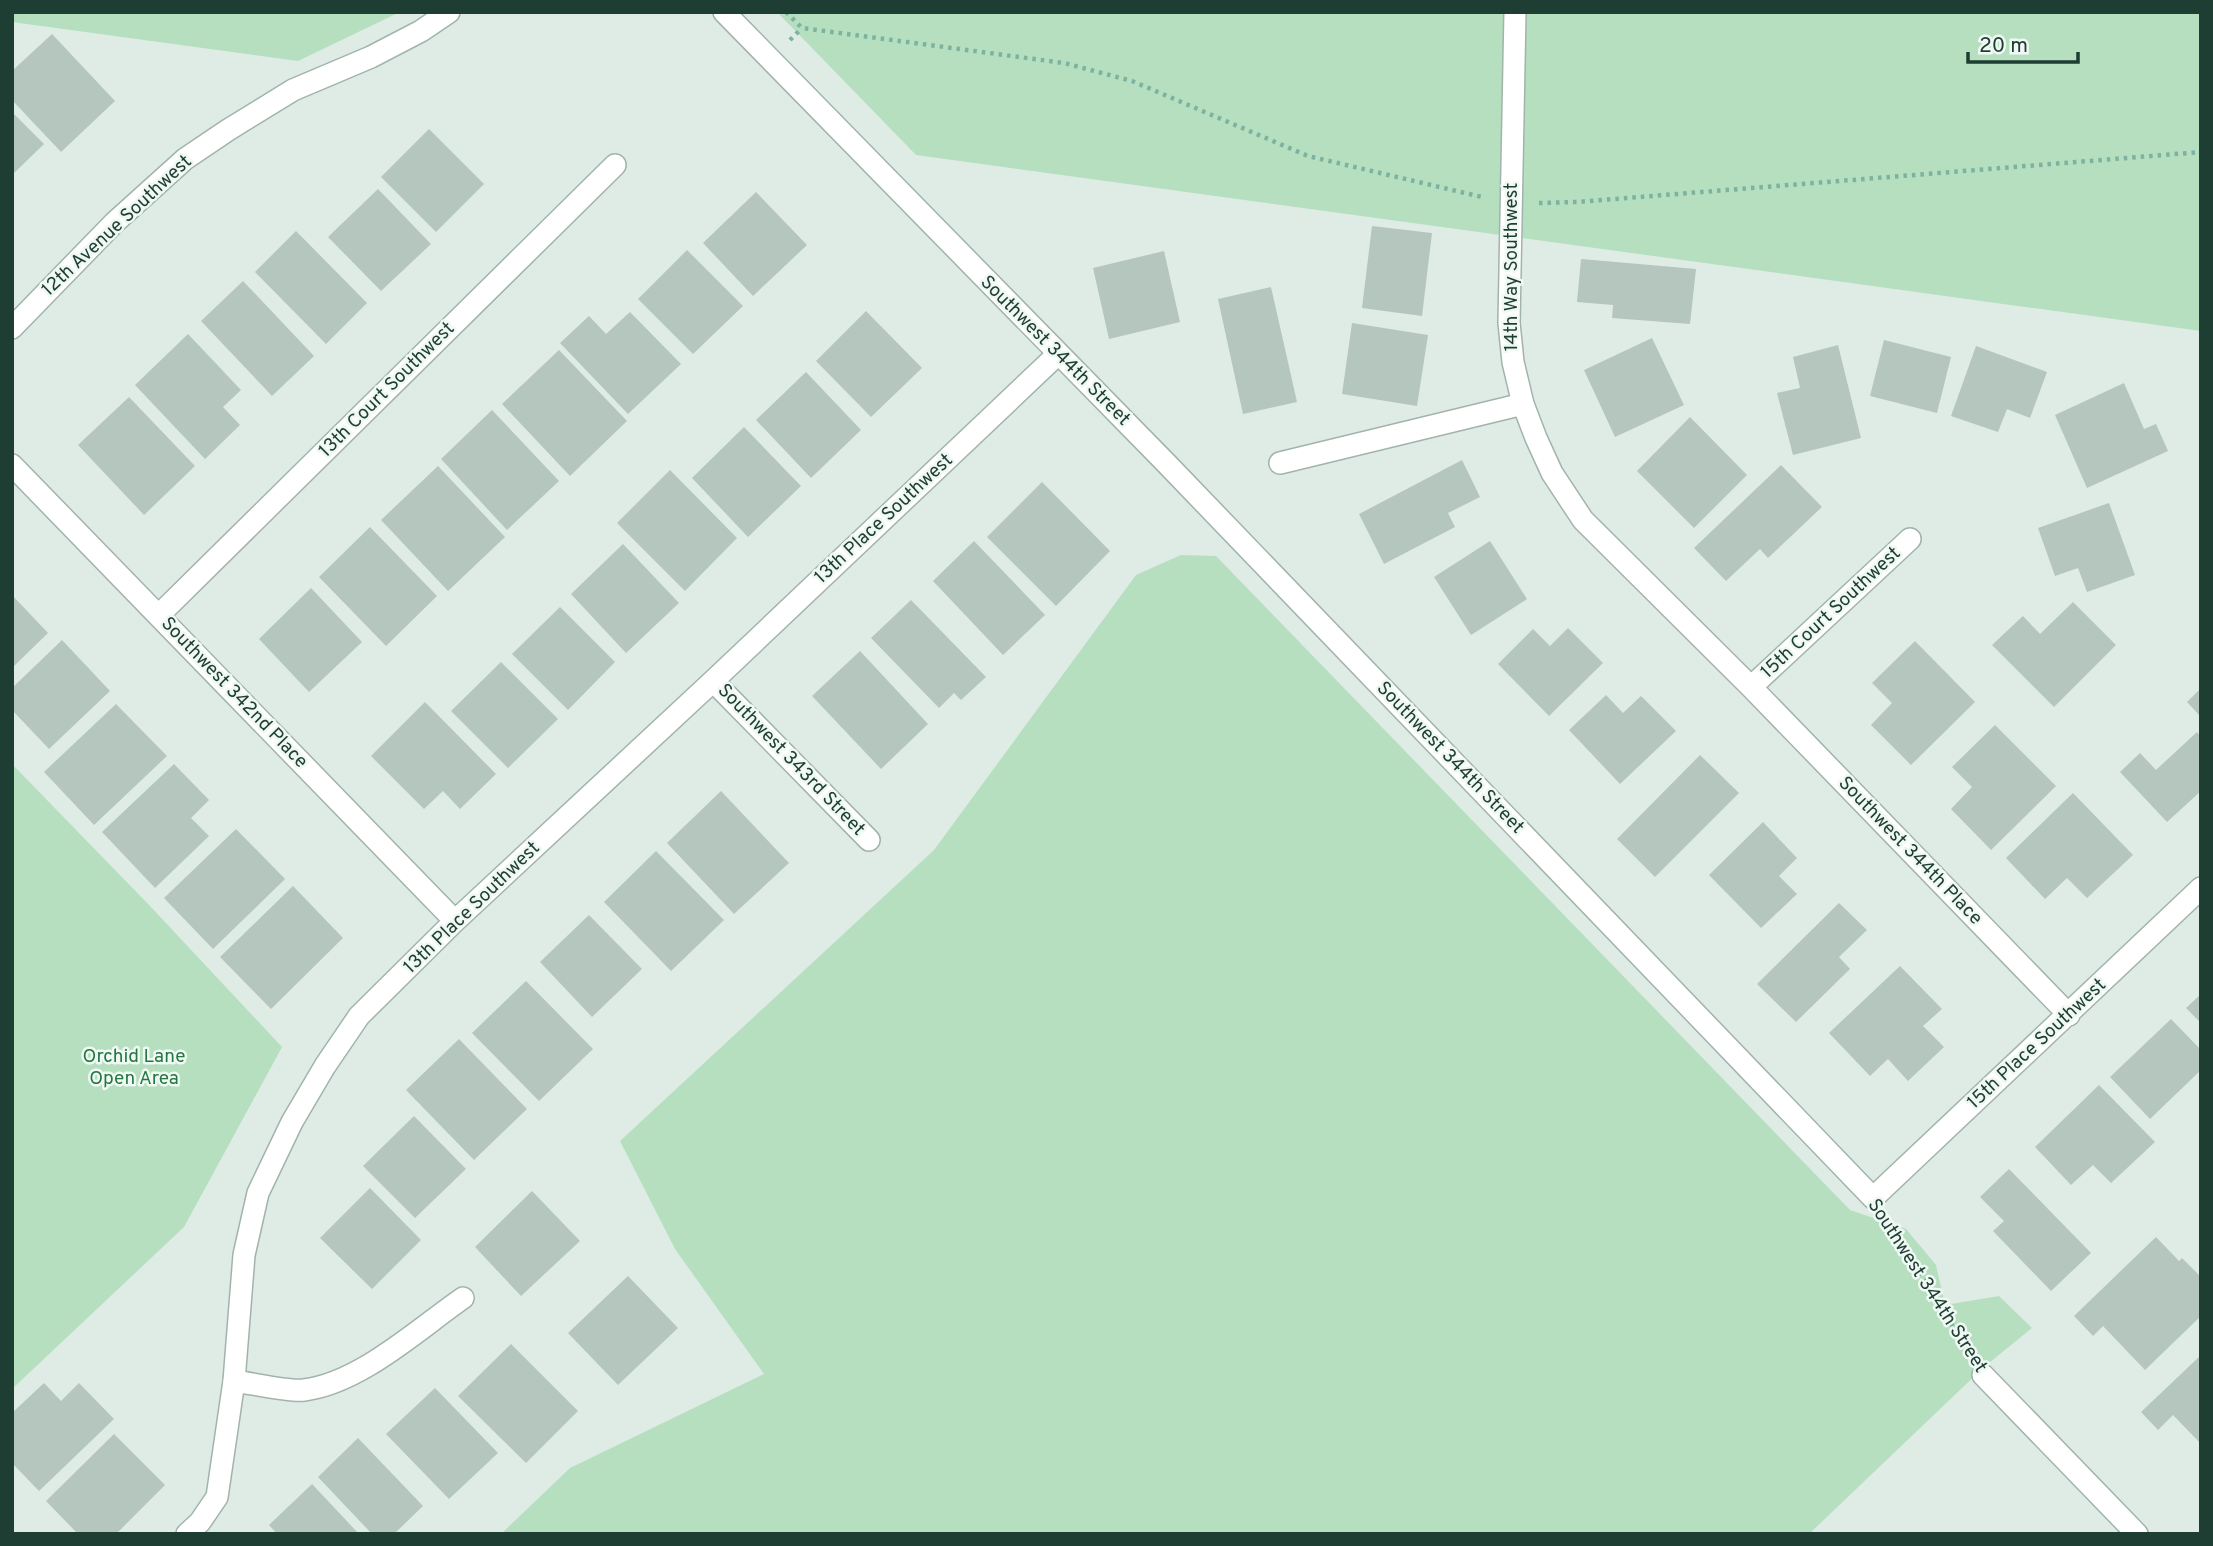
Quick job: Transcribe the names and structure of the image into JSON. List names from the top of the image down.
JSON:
{
  "streets": {
    "street": [
      "12th Avenue Southwest",
      "14th Way Southwest",
      "Southwest 344th Street",
      "13th Court Southwest",
      "13th Place Southwest",
      "15th Court Southwest",
      "Southwest 342nd Place",
      "Southwest 343rd Street",
      "Southwest 344th Place",
      "15th Place Southwest"
    ]
  },
  "crossings": [
    ["14th Way Southwest", "15th Court Southwest"],
    ["14th Way Southwest", "Southwest 344th Place"],
    ["Southwest 344th Street", "13th Place Southwest"],
    ["Southwest 344th Street", "15th Place Southwest"],
    ["13th Court Southwest", "Southwest 342nd Place"],
    ["13th Place Southwest", "Southwest 342nd Place"],
    ["13th Place Southwest", "Southwest 343rd Street"],
    ["15th Court Southwest", "Southwest 344th Place"],
    ["Southwest 344th Place", "15th Place Southwest"]
  ],
  "parks": ["Orchid Lane Open Area"],
  "scale_bar": "20 m"
}
